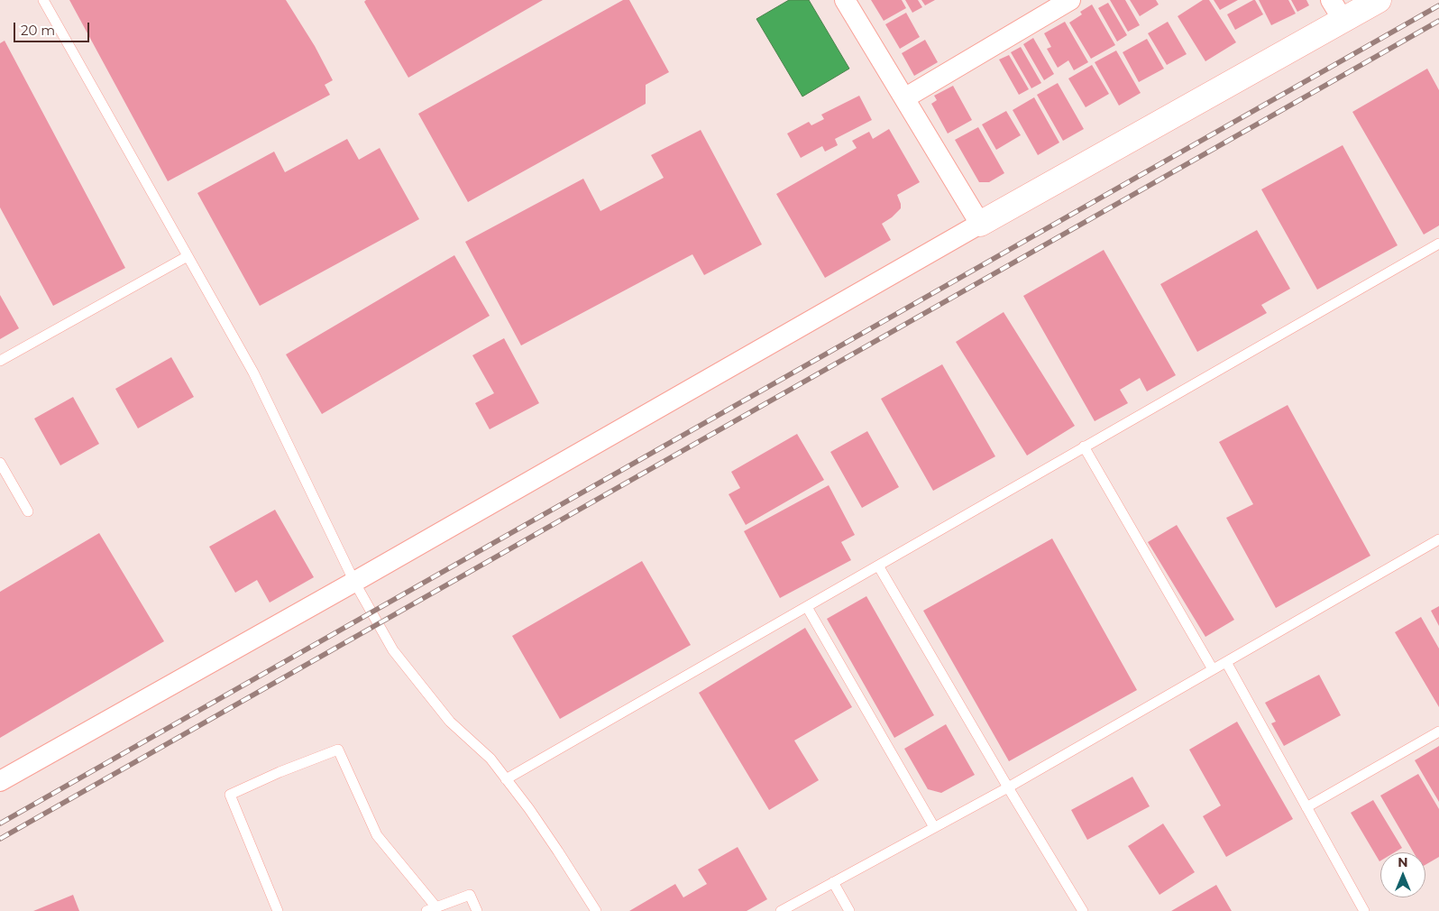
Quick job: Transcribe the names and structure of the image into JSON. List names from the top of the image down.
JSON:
{
  "scale_bar": "20 m",
  "north": "top"
}
